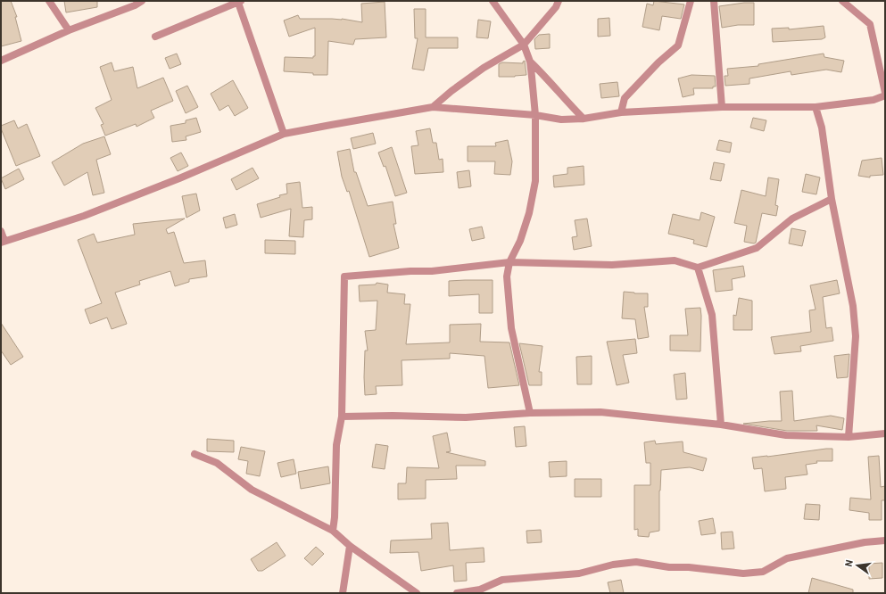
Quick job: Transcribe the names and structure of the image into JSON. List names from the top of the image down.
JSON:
{
  "north": "left"
}
